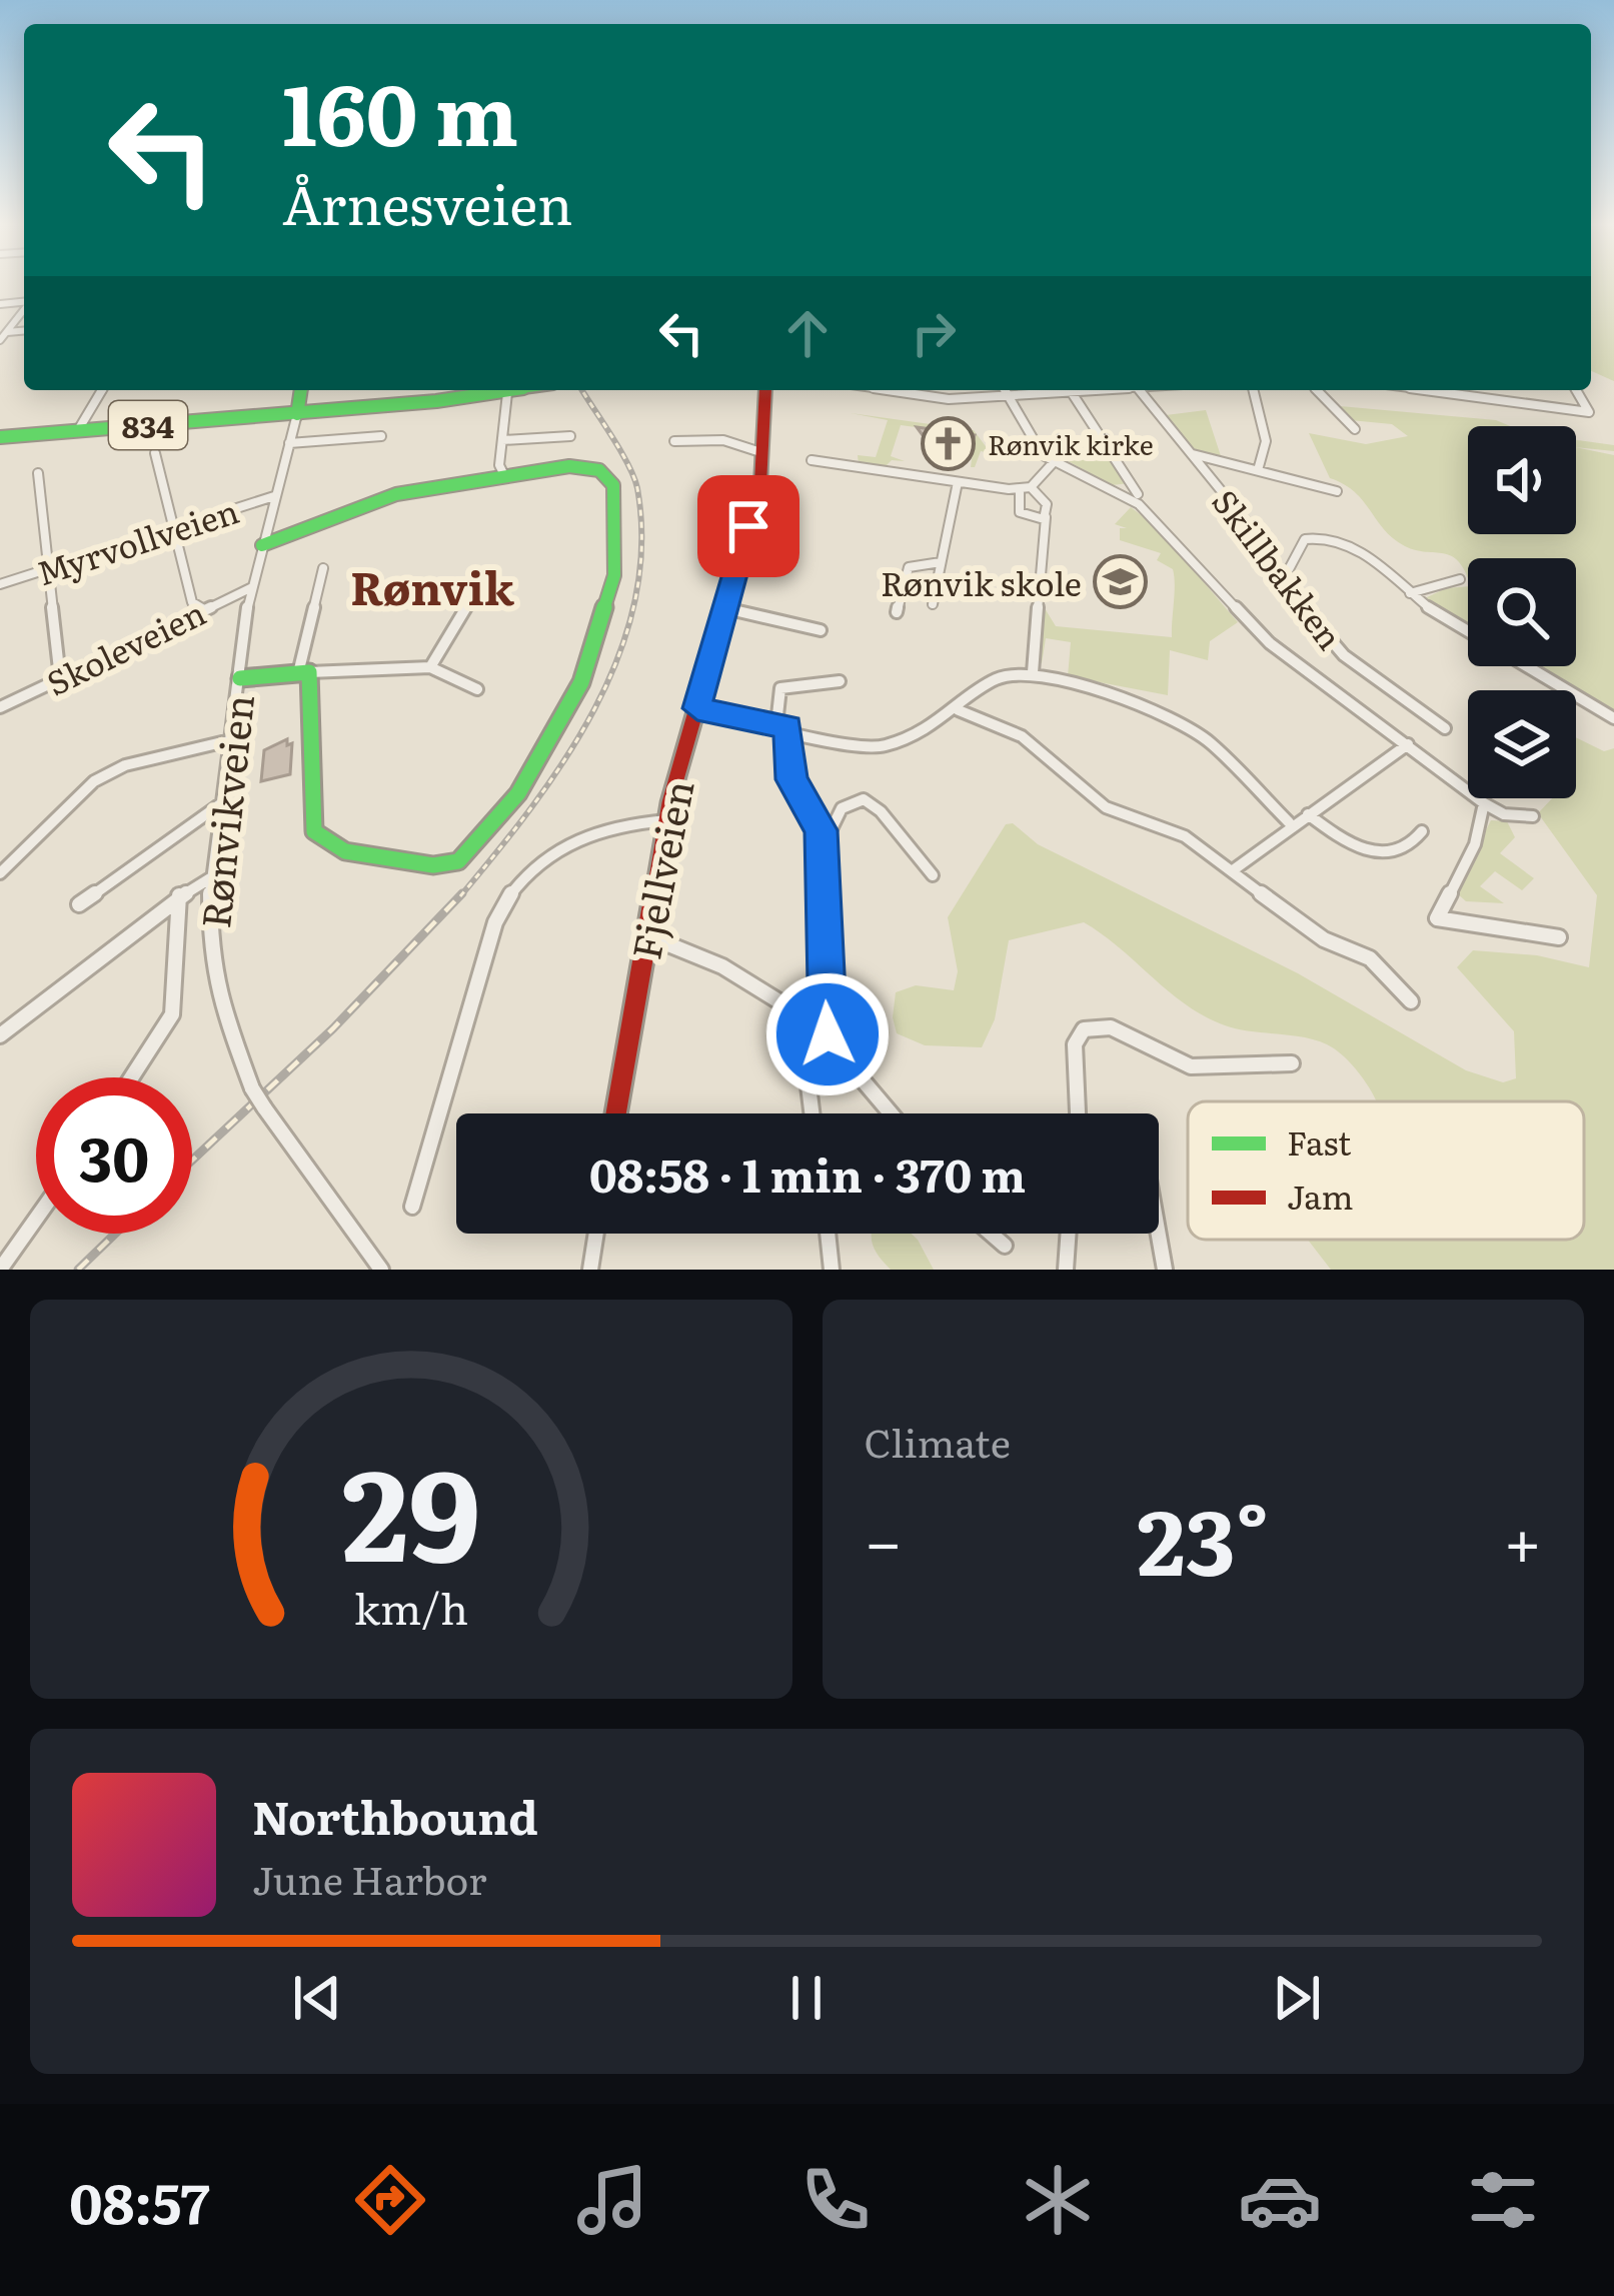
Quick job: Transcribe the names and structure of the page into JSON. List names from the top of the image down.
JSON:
{
  "streets": {
    "street": [
      "834",
      "Myrvollveien",
      "Skillbakken",
      "Skoleveien",
      "Rønvikveien",
      "Fjellveien"
    ]
  },
  "crossings": [
    ["834", "Rønvikveien"],
    ["Myrvollveien", "Rønvikveien"],
    ["Skoleveien", "Rønvikveien"]
  ],
  "districts": ["Rønvik"],
  "places": {
    "church": ["Rønvik kirke"],
    "school or university": ["Rønvik skole"]
  },
  "legend": ["Fast", "Jam"],
  "page": {
    "turn": ["160 m", "Årnesveien"],
    "limit": "30",
    "trip": "08:58 · 1 min · 370 m",
    "tile": "Climate",
    "heat": ["−", "23°", "+"],
    "song": ["Northbound", "June Harbor"],
    "tabs": "08:57",
    "gauge": ["29", "km/h"]
  }
}
